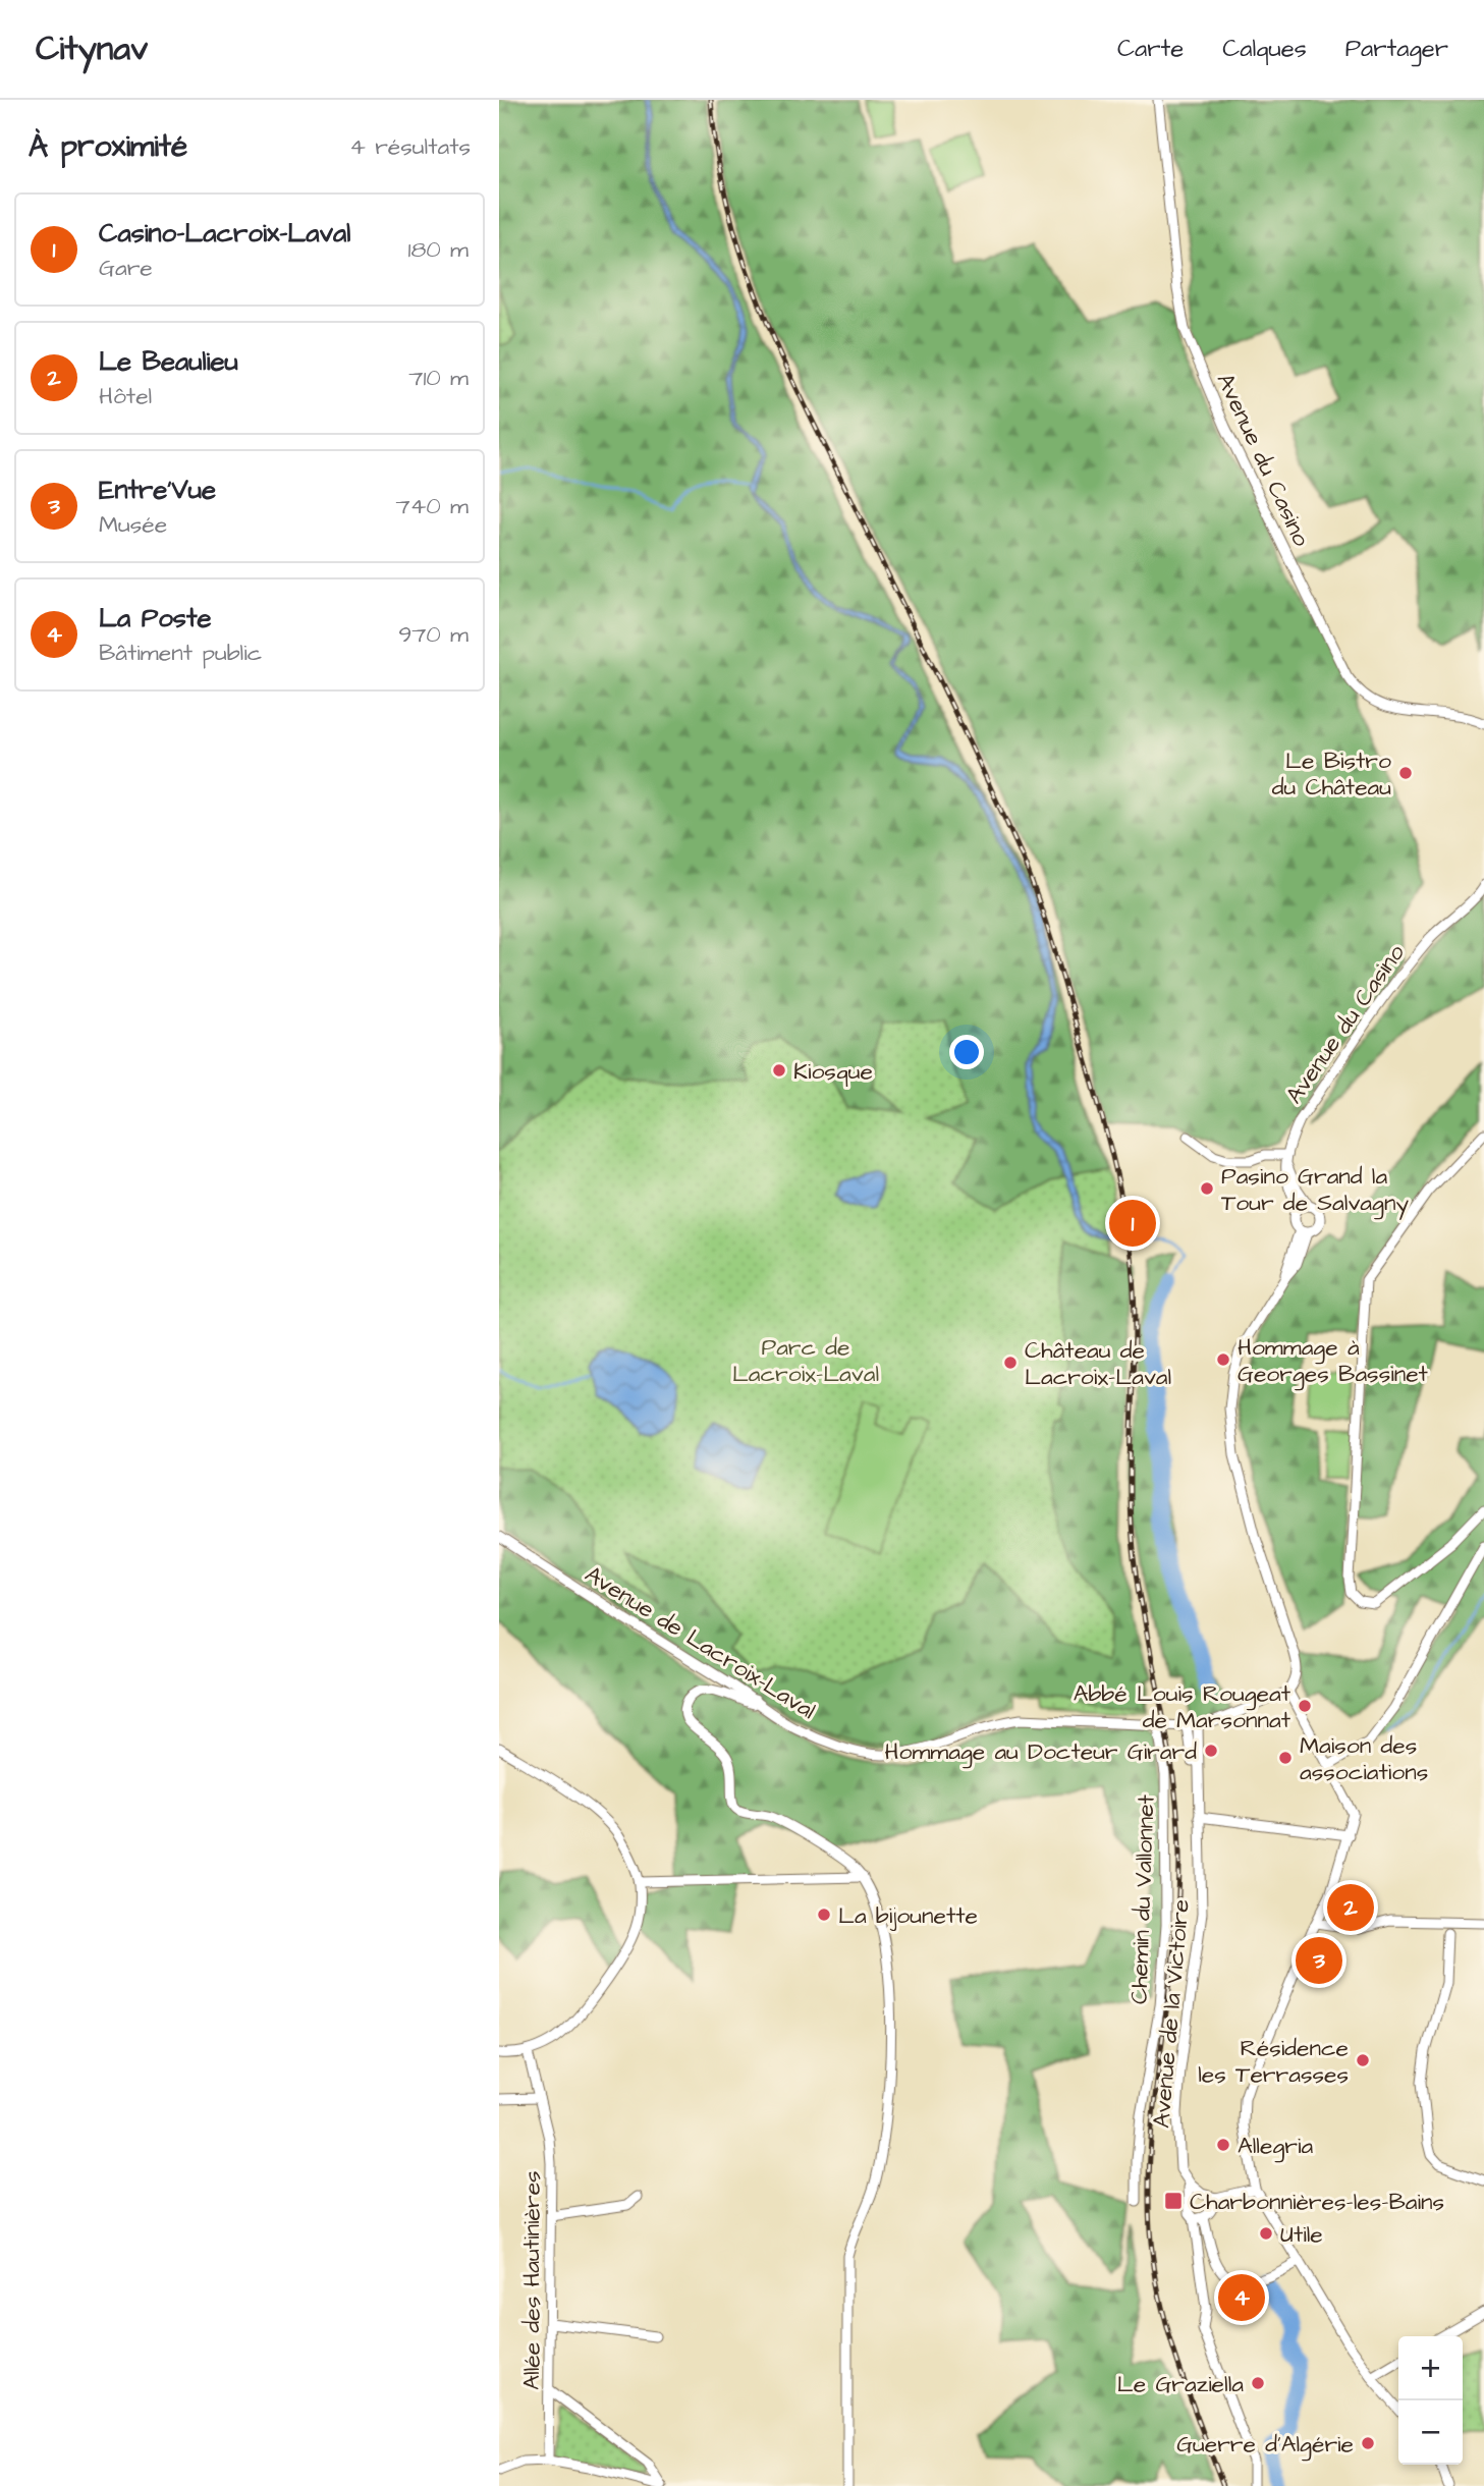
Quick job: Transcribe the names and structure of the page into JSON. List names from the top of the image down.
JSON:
{
  "streets": {
    "street": [
      "Avenue du Casino",
      "Avenue de Lacroix-Laval",
      "Chemin du Vallonnet",
      "Avenue de la Victoire",
      "Allée des Hautinières"
    ]
  },
  "crossings": [
    ["Avenue de Lacroix-Laval", "Chemin du Vallonnet"],
    ["Avenue de Lacroix-Laval", "Avenue de la Victoire"]
  ],
  "parks": ["Parc de Lacroix-Laval"],
  "places": {
    "other": [
      "Le Bistro du Château",
      "Kiosque",
      "Pasino Grand la Tour de Salvagny",
      "Hommage à Georges Bassinet",
      "Château de Lacroix-Laval",
      "Abbé Louis Rougeat de Marsonnat",
      "Hommage au Docteur Girard",
      "Maison des associations",
      "La bijounette",
      "Résidence les Terrasses",
      "Allegria",
      "Utile",
      "Le Graziella",
      "Guerre d'Algérie"
    ],
    "transit": ["Charbonnières-les-Bains"]
  },
  "page": {
    "header": "Citynav",
    "nav": ["Carte", "Calques", "Partager"],
    "heading": ["À proximité", "4 résultats"],
    "list": [
      {
        "mark": "1",
        "name": "Casino-Lacroix-Laval",
        "note": "Gare",
        "value": "180 m"
      },
      {
        "mark": "2",
        "name": "Le Beaulieu",
        "note": "Hôtel",
        "value": "710 m"
      },
      {
        "mark": "3",
        "name": "Entre'Vue",
        "note": "Musée",
        "value": "740 m"
      },
      {
        "mark": "4",
        "name": "La Poste",
        "note": "Bâtiment public",
        "value": "970 m"
      }
    ],
    "pins": [
      "1",
      "2",
      "3",
      "4"
    ],
    "map_buttons": ["+", "−"]
  }
}
